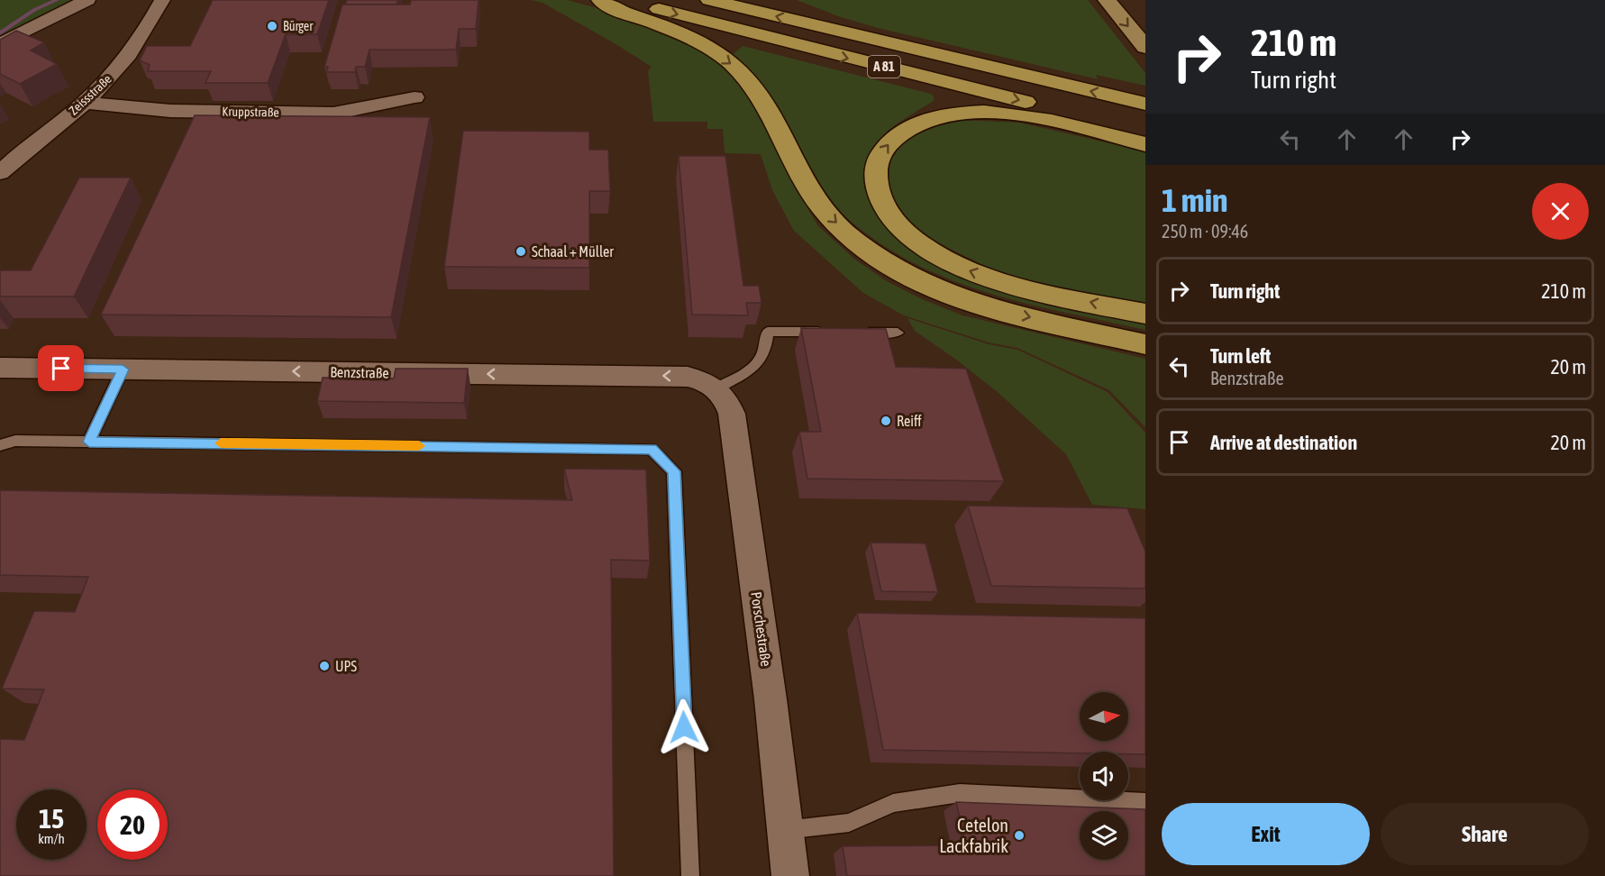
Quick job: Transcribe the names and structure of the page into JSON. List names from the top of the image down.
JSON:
{
  "streets": {
    "highway": ["A 81"],
    "street": [
      "Zeissstraße",
      "Kruppstraße",
      "Benzstraße",
      "Porschestraße"
    ]
  },
  "crossings": [
    ["Zeissstraße", "Kruppstraße"],
    ["Benzstraße", "Porschestraße"]
  ],
  "one_way": ["Benzstraße"],
  "places": [
    "Bürger",
    "Schaal + Müller",
    "Reiff",
    "UPS",
    "Cetelon Lackfabrik"
  ],
  "north": "right",
  "page": {
    "turn": ["210 m", "Turn right"],
    "heading": ["1 min", "250 m · 09:46"],
    "list": [
      {
        "name": "Turn right",
        "value": "210 m"
      },
      {
        "name": "Turn left",
        "note": "Benzstraße",
        "value": "20 m"
      },
      {
        "name": "Arrive at destination",
        "value": "20 m"
      }
    ],
    "speed": "15 km/h",
    "limit": "20",
    "buttons": ["Exit", "Share"]
  }
}
